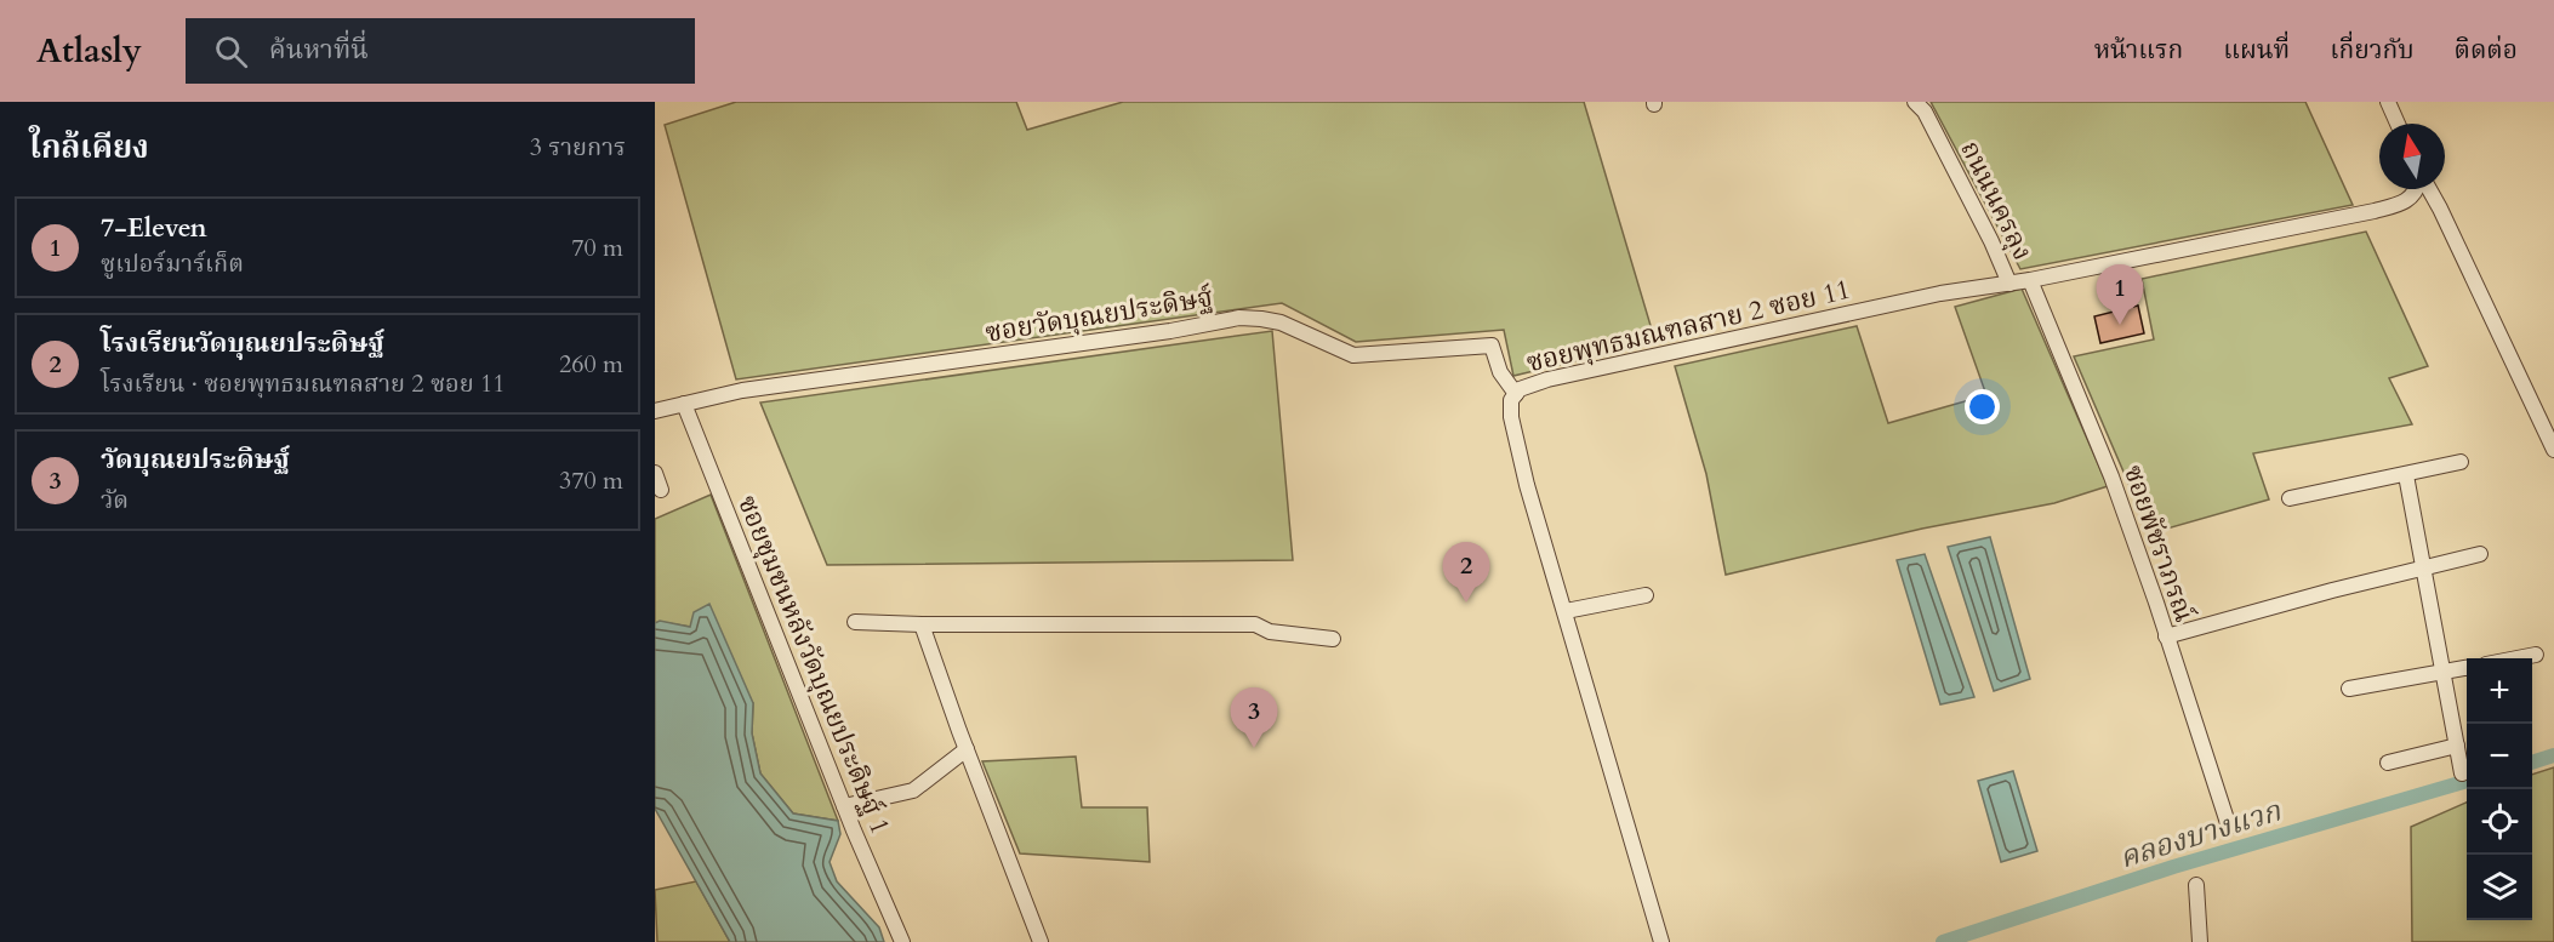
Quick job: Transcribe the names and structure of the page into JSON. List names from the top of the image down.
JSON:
{
  "streets": {
    "street": [
      "ถนนนครลุง",
      "ซอยวัดบุณยประดิษฐ์",
      "ซอยพุทธมณฑลสาย 2 ซอย 11",
      "ซอยพัชราภรณ์",
      "ซอยชุมชนหลังวัดบุณยประดิษฐ์ 1"
    ]
  },
  "crossings": [
    ["ถนนนครลุง", "ซอยพุทธมณฑลสาย 2 ซอย 11"],
    ["ซอยวัดบุณยประดิษฐ์", "ซอยพุทธมณฑลสาย 2 ซอย 11"],
    ["ซอยวัดบุณยประดิษฐ์", "ซอยชุมชนหลังวัดบุณยประดิษฐ์ 1"],
    ["ซอยพุทธมณฑลสาย 2 ซอย 11", "ซอยพัชราภรณ์"]
  ],
  "water": ["คลองบางแวก"],
  "north": "top",
  "page": {
    "header": "Atlasly",
    "search": "ค้นหาที่นี่",
    "nav": [
      "หน้าแรก",
      "แผนที่",
      "เกี่ยวกับ",
      "ติดต่อ"
    ],
    "heading": ["ใกล้เคียง", "3 รายการ"],
    "list": [
      {
        "mark": "1",
        "name": "7-Eleven",
        "note": "ซูเปอร์มาร์เก็ต",
        "value": "70 m"
      },
      {
        "mark": "2",
        "name": "โรงเรียนวัดบุณยประดิษฐ์",
        "note": "โรงเรียน · ซอยพุทธมณฑลสาย 2 ซอย 11",
        "value": "260 m"
      },
      {
        "mark": "3",
        "name": "วัดบุณยประดิษฐ์",
        "note": "วัด",
        "value": "370 m"
      }
    ],
    "pins": ["1", "2", "3"],
    "map_buttons": ["+", "−"]
  }
}
